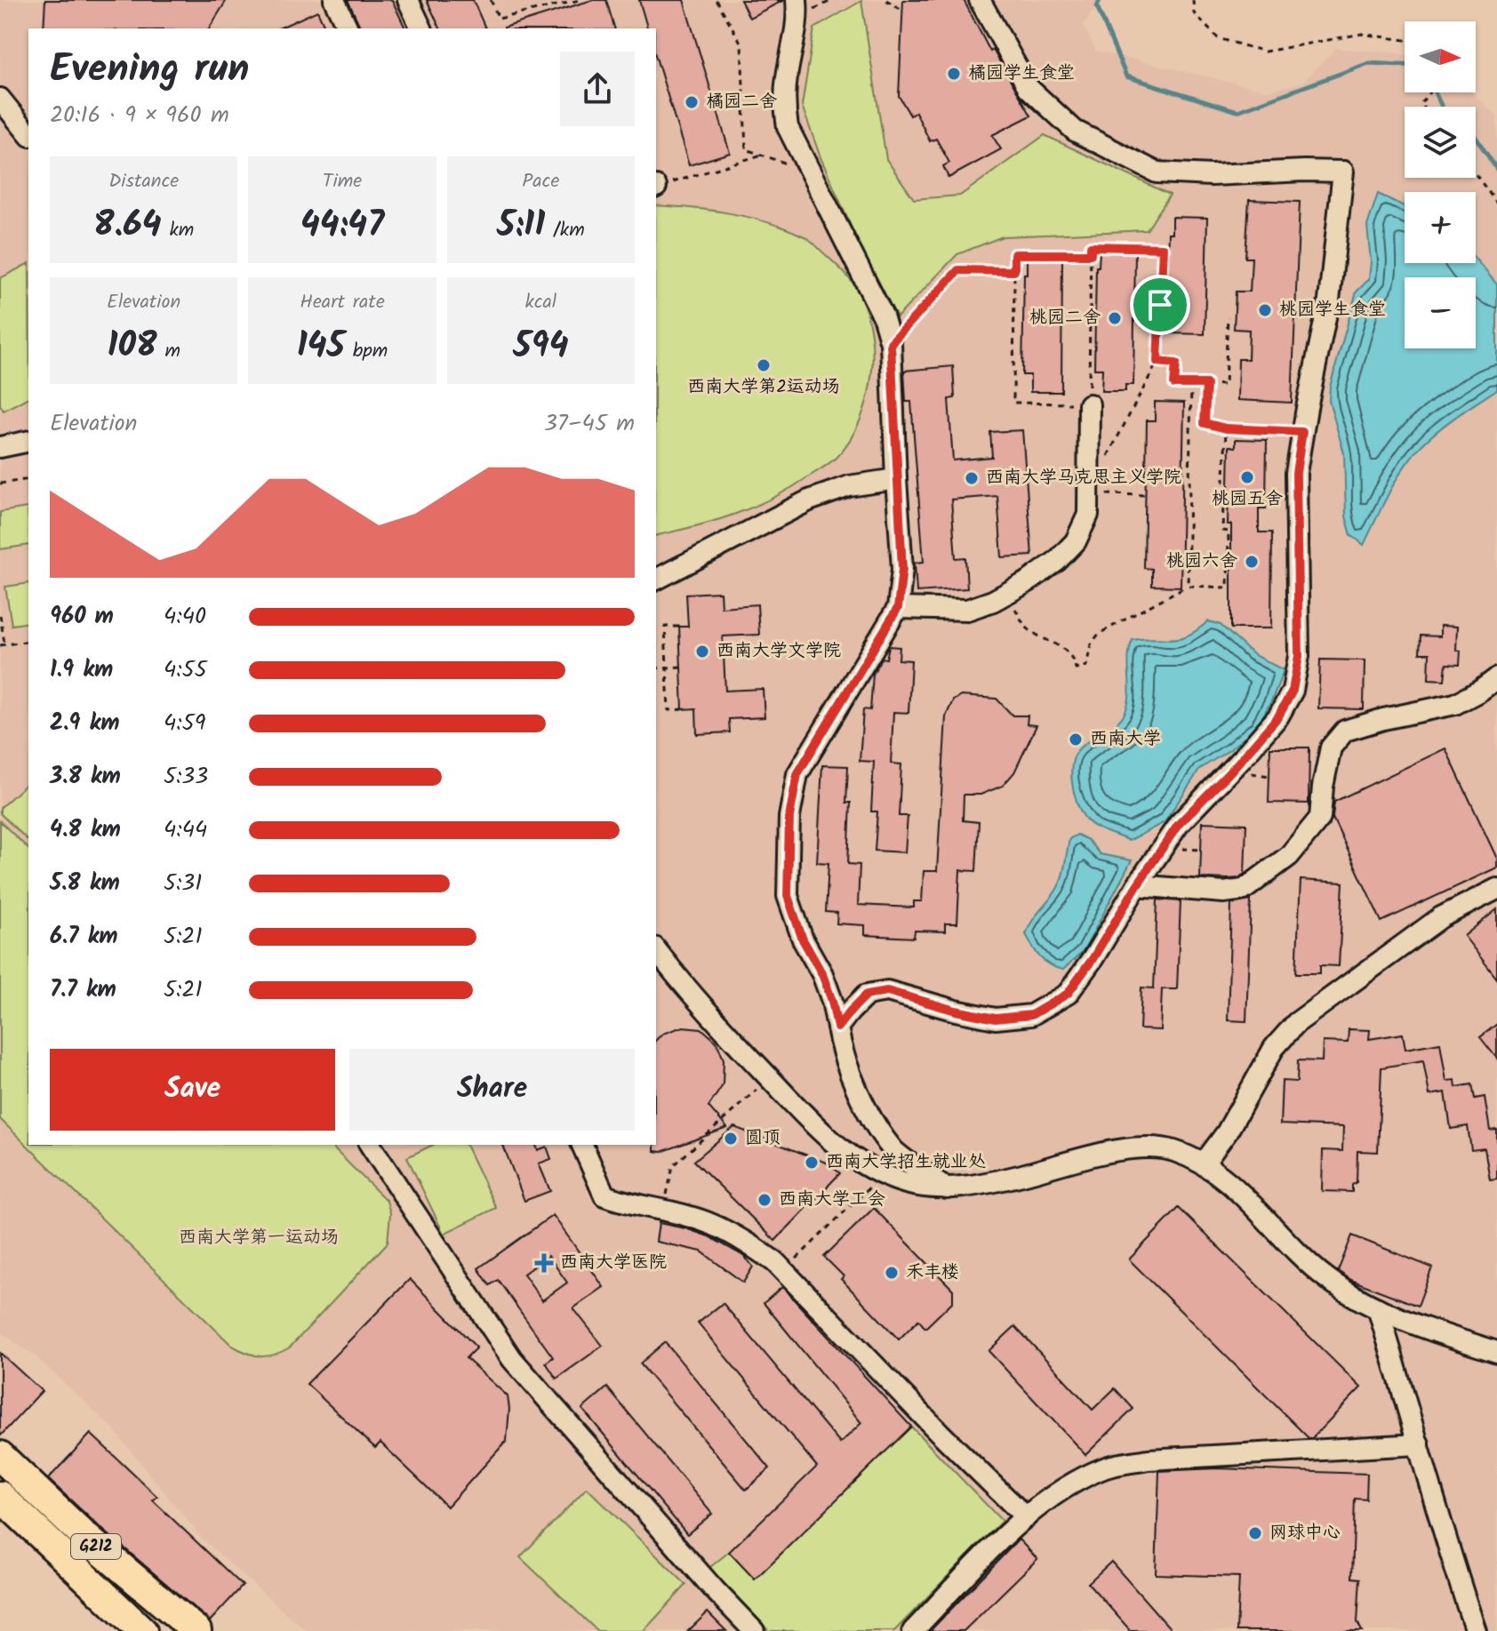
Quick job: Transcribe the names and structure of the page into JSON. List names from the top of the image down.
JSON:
{
  "streets": {
    "highway": ["G212"]
  },
  "parks": ["西南大学第一运动场"],
  "places": {
    "other": [
      "橘园学生食堂",
      "橘园二舍",
      "桃园学生食堂",
      "桃园二舍",
      "西南大学第2运动场",
      "桃园五舍",
      "西南大学马克思主义学院",
      "桃园六舍",
      "西南大学文学院",
      "西南大学",
      "圆顶",
      "西南大学招生就业处",
      "西南大学工会",
      "禾丰楼",
      "网球中心"
    ],
    "health": ["西南大学医院"]
  },
  "north": "right",
  "page": {
    "map_buttons": ["+", "−"],
    "heading": ["Evening run", "20:16 · 9 × 960 m"],
    "stats": [
      ["Distance", "8.64 km"],
      ["Time", "44:47"],
      ["Pace", "5:11 /km"],
      ["Elevation", "108 m"],
      ["Heart rate", "145 bpm"],
      ["kcal", "594"]
    ],
    "chart": ["Elevation", "37–45 m"],
    "list": [
      {
        "name": "960 m",
        "note": "4:40"
      },
      {
        "name": "1.9 km",
        "note": "4:55"
      },
      {
        "name": "2.9 km",
        "note": "4:59"
      },
      {
        "name": "3.8 km",
        "note": "5:33"
      },
      {
        "name": "4.8 km",
        "note": "4:44"
      },
      {
        "name": "5.8 km",
        "note": "5:31"
      },
      {
        "name": "6.7 km",
        "note": "5:21"
      },
      {
        "name": "7.7 km",
        "note": "5:21"
      }
    ],
    "buttons": ["Save", "Share"]
  }
}
